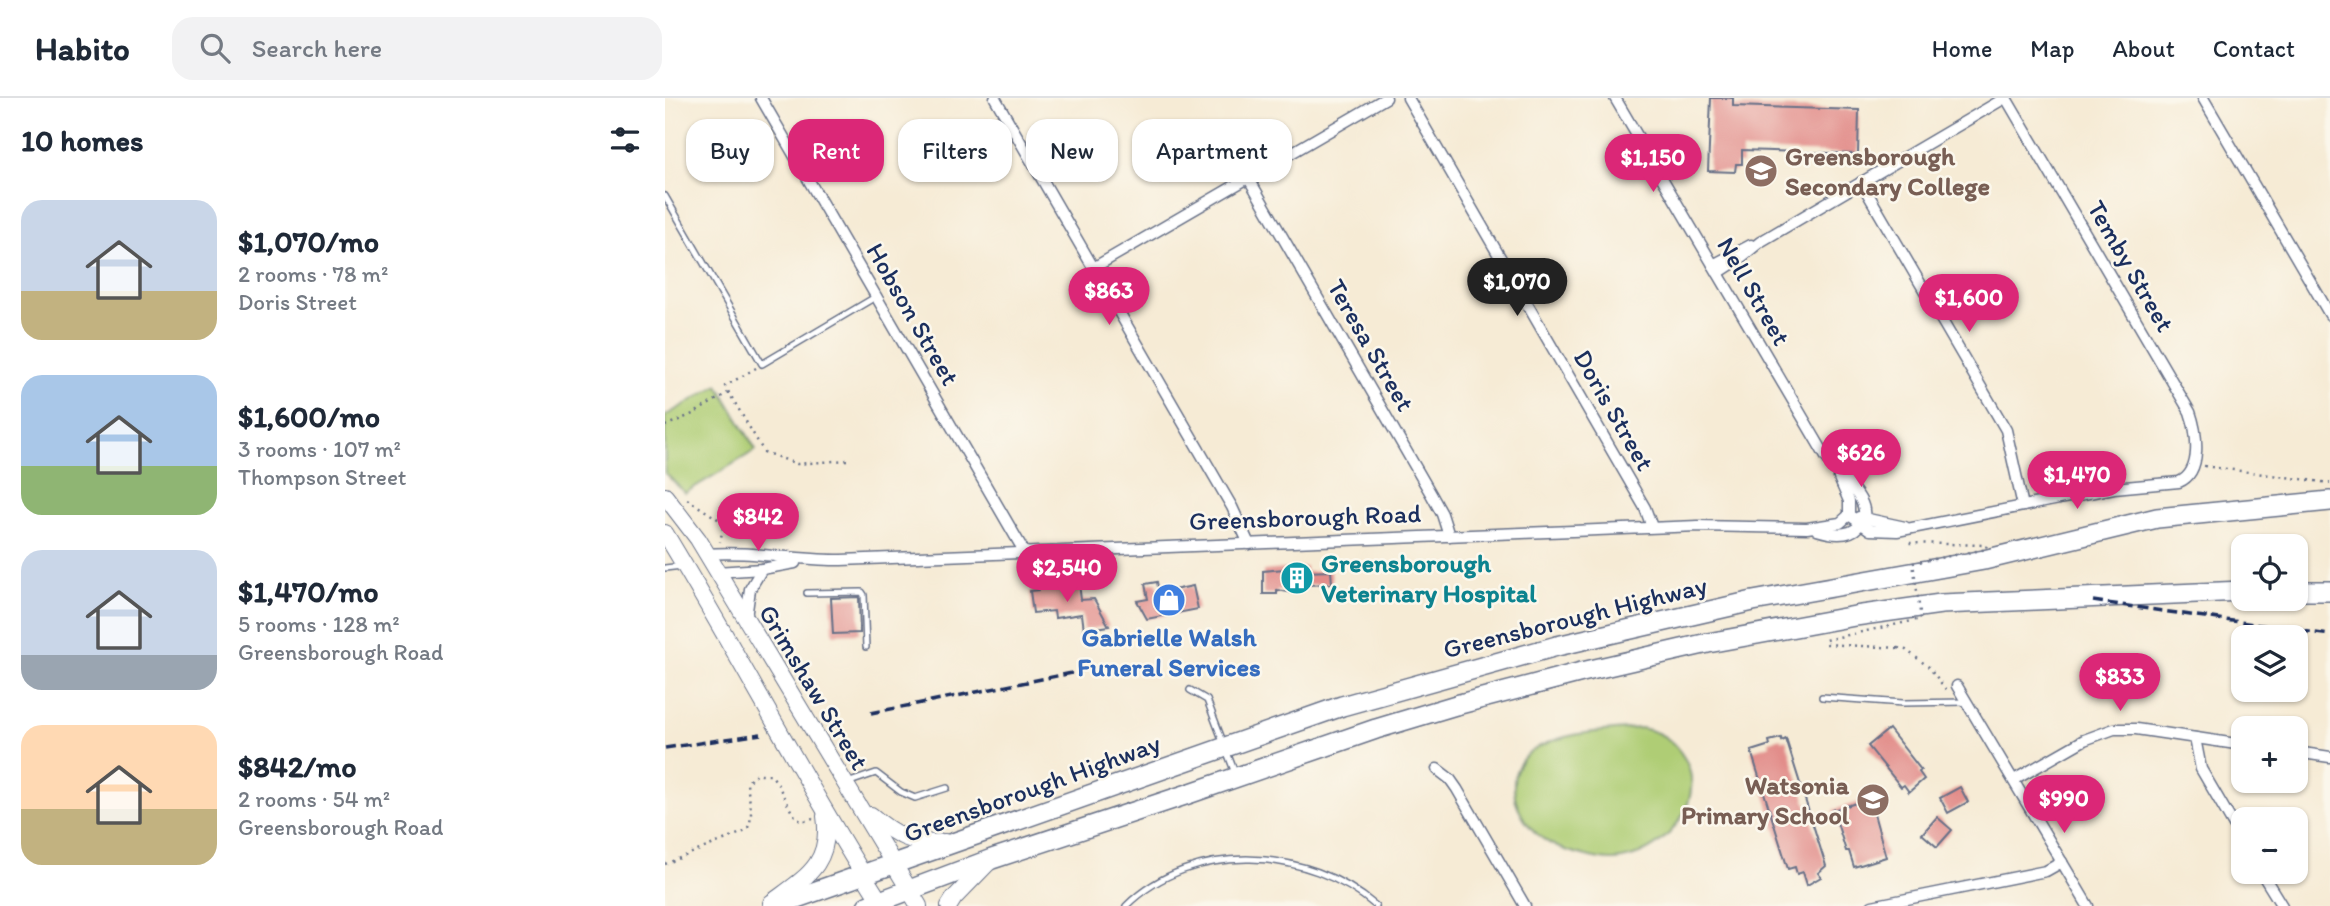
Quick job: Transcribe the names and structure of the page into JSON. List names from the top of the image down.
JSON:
{
  "streets": {
    "highway": ["Greensborough Highway"],
    "main road": ["Greensborough Road", "Grimshaw Street"],
    "street": [
      "Temby Street",
      "Nell Street",
      "Hobson Street",
      "Teresa Street",
      "Doris Street"
    ]
  },
  "crossings": [
    ["Temby Street", "Greensborough Road"],
    ["Nell Street", "Greensborough Road"],
    ["Hobson Street", "Greensborough Road"],
    ["Teresa Street", "Greensborough Road"],
    ["Doris Street", "Greensborough Road"],
    ["Greensborough Road", "Grimshaw Street"],
    ["Greensborough Highway", "Grimshaw Street"]
  ],
  "places": {
    "school or university": ["Greensborough Secondary College", "Watsonia Primary School"],
    "building": ["Greensborough Veterinary Hospital"],
    "shop": ["Gabrielle Walsh Funeral Services"]
  },
  "page": {
    "header": "Habito",
    "search": "Search here",
    "nav": [
      "Home",
      "Map",
      "About",
      "Contact"
    ],
    "heading": "10 homes",
    "chip": [
      "Buy",
      "Rent",
      "Filters",
      "New",
      "Apartment"
    ],
    "price": [
      "$1,150",
      "$1,070",
      "$863",
      "$1,600",
      "$626",
      "$1,470",
      "$842",
      "$2,540",
      "$833",
      "$990"
    ],
    "list": [
      {
        "name": "$1,070/mo",
        "note": "2 rooms · 78 m² · Doris Street"
      },
      {
        "name": "$1,600/mo",
        "note": "3 rooms · 107 m² · Thompson Street"
      },
      {
        "name": "$1,470/mo",
        "note": "5 rooms · 128 m² · Greensborough Road"
      },
      {
        "name": "$842/mo",
        "note": "2 rooms · 54 m² · Greensborough Road"
      }
    ],
    "map_buttons": ["+", "−"]
  }
}
